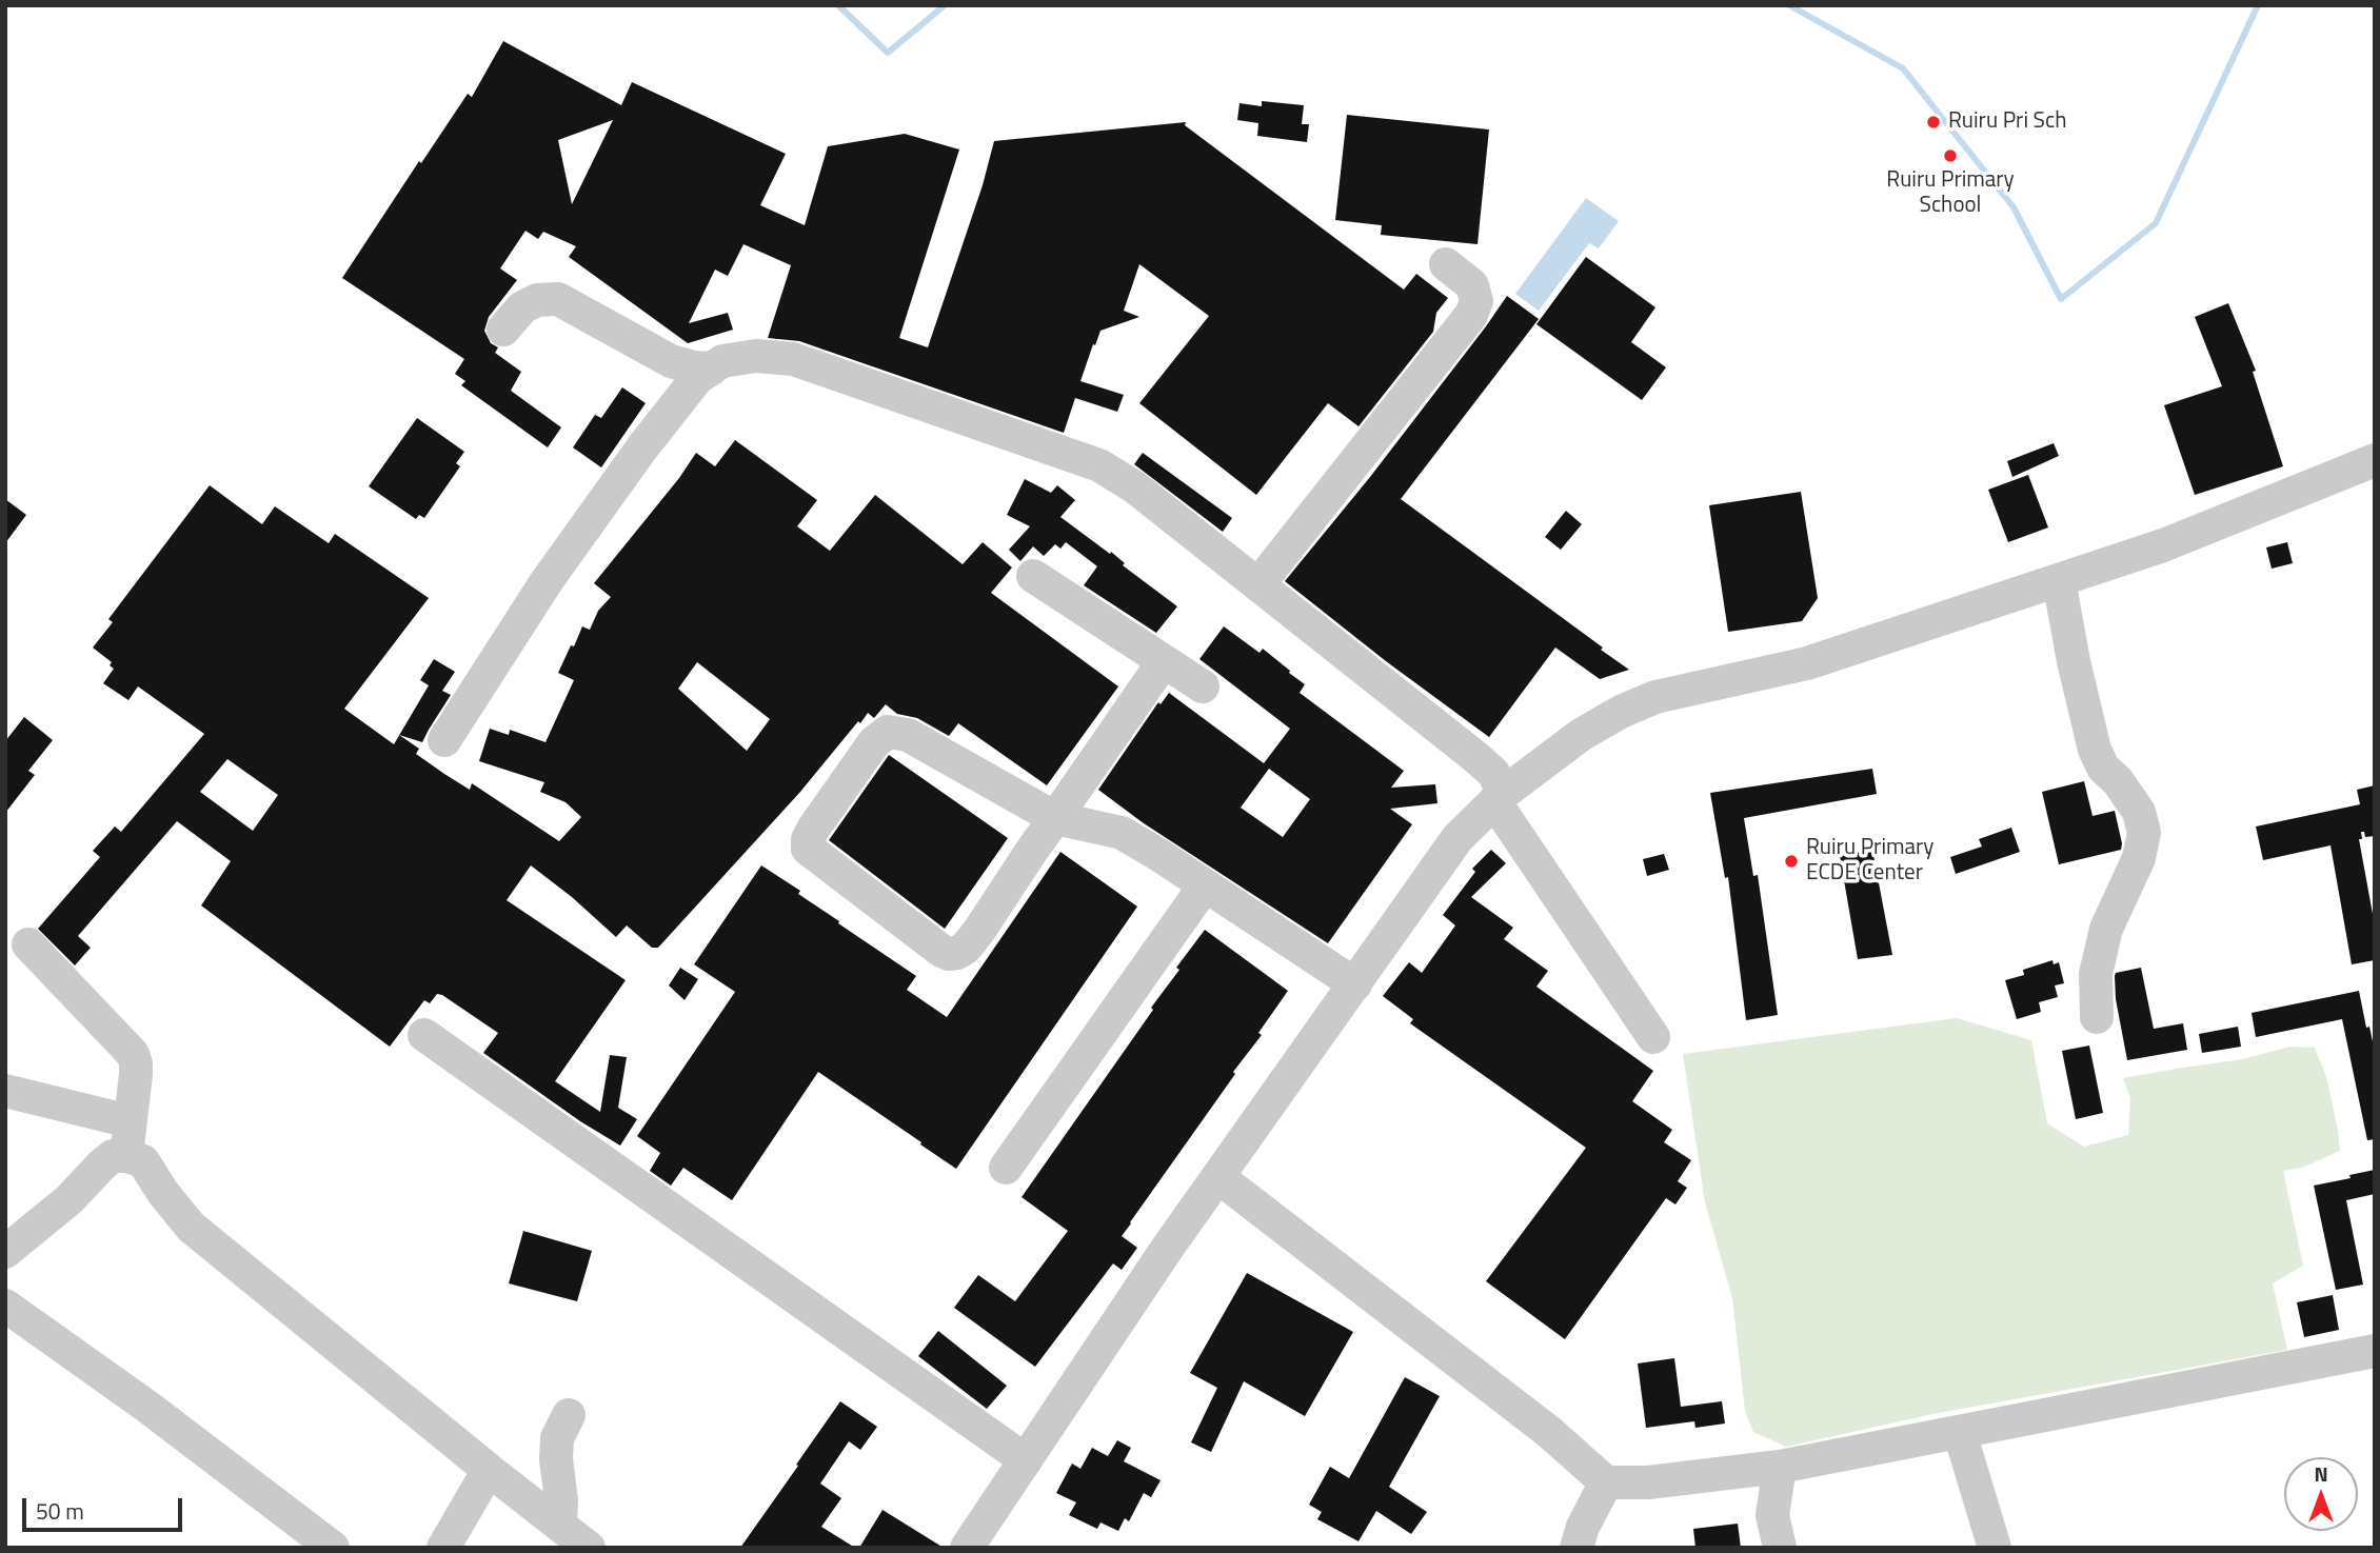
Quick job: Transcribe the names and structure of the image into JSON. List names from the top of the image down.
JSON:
{
  "places": ["Ruiru Pri Sch", "Ruiru Primary School", "Ruiru Primary ECDE Center"],
  "scale_bar": "50 m",
  "north": "top"
}
